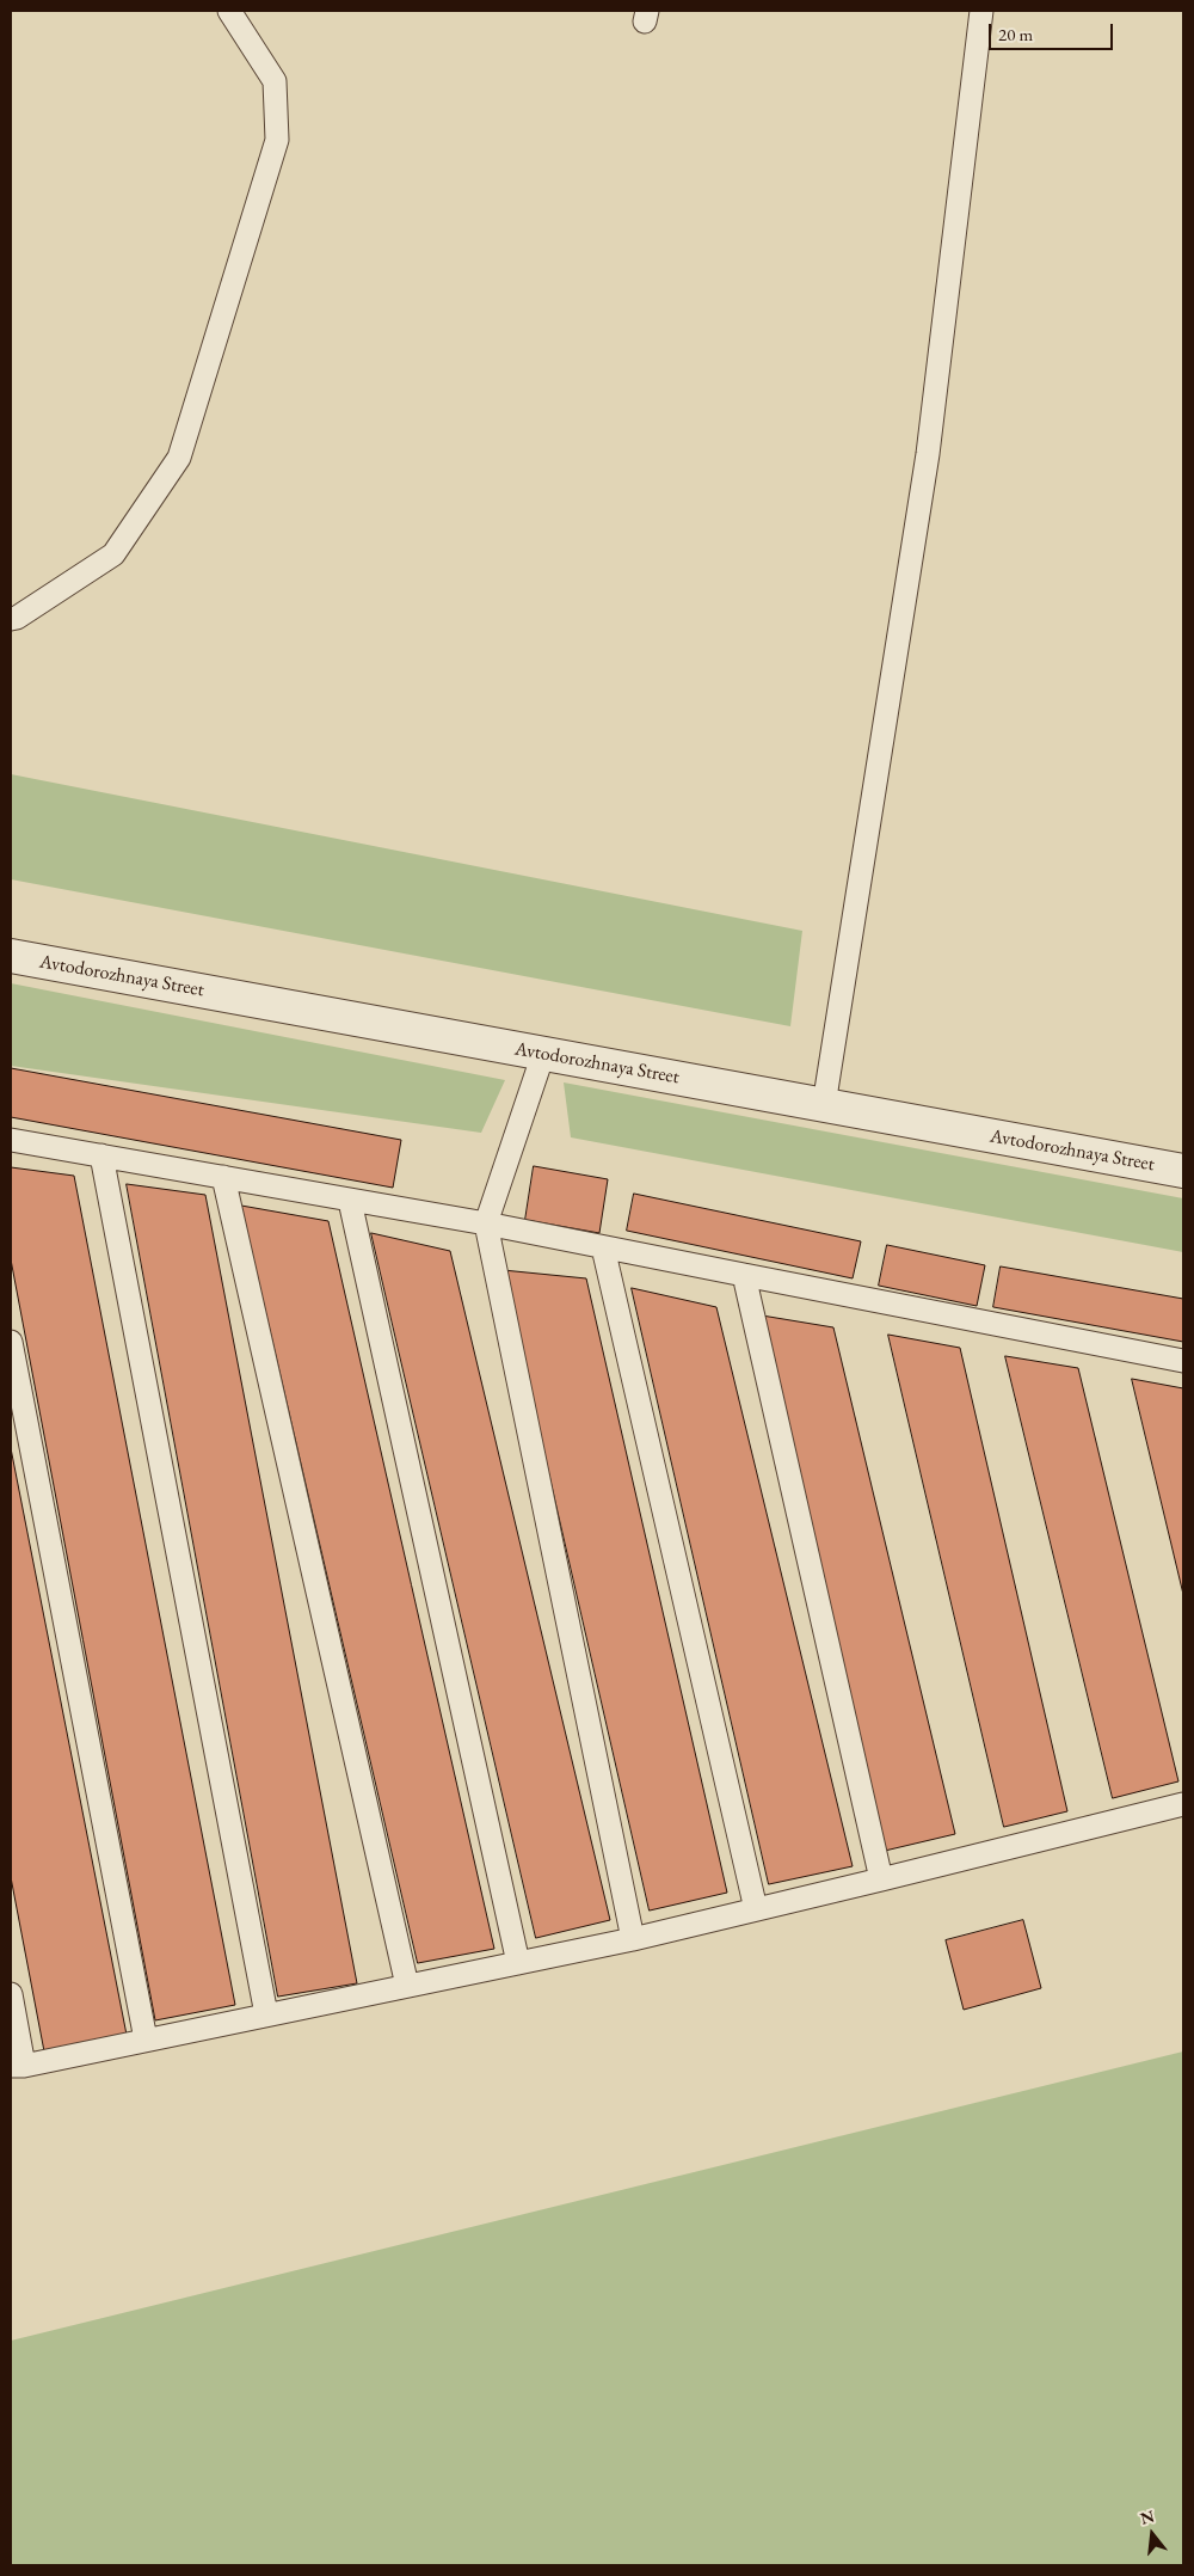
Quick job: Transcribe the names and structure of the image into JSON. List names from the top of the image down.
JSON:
{
  "streets": {
    "street": ["Avtodorozhnaya Street"]
  },
  "scale_bar": "20 m",
  "north": "top"
}
